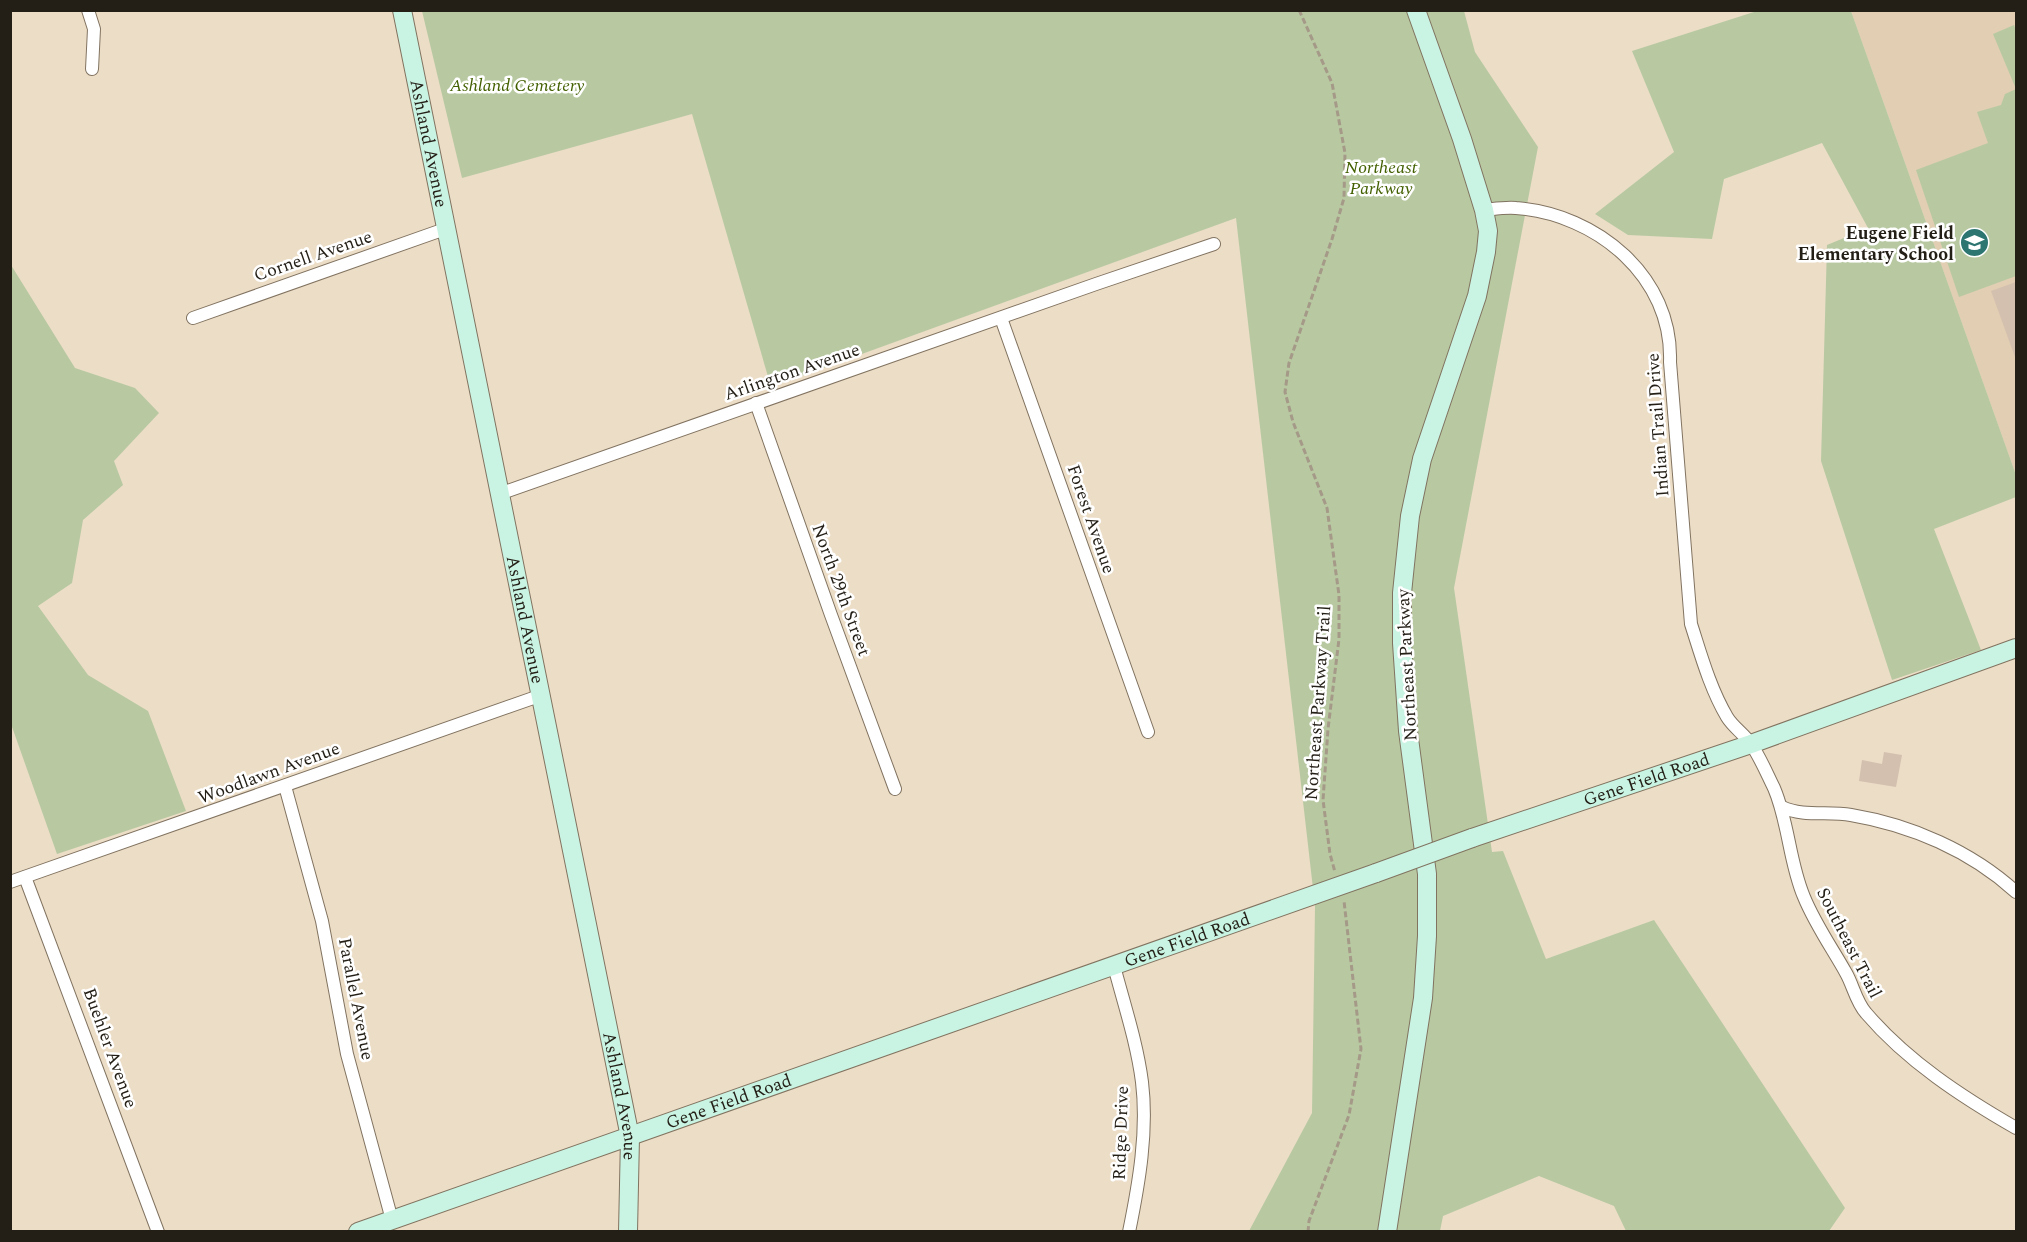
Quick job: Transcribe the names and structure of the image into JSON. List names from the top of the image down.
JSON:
{
  "streets": {
    "street": [
      "Ashland Avenue",
      "Cornell Avenue",
      "Arlington Avenue",
      "Indian Trail Drive",
      "Forest Avenue",
      "North 29th Street",
      "Northeast Parkway",
      "Woodlawn Avenue",
      "Gene Field Road",
      "Southeast Trail",
      "Parallel Avenue",
      "Buehler Avenue",
      "Ridge Drive"
    ],
    "path": ["Northeast Parkway Trail"]
  },
  "crossings": [
    ["Ashland Avenue", "Cornell Avenue"],
    ["Ashland Avenue", "Arlington Avenue"],
    ["Ashland Avenue", "Woodlawn Avenue"],
    ["Ashland Avenue", "Gene Field Road"],
    ["Arlington Avenue", "Forest Avenue"],
    ["Arlington Avenue", "North 29th Street"],
    ["Indian Trail Drive", "Northeast Parkway"],
    ["Indian Trail Drive", "Gene Field Road"],
    ["Indian Trail Drive", "Southeast Trail"],
    ["Northeast Parkway Trail", "Gene Field Road"],
    ["Woodlawn Avenue", "Parallel Avenue"],
    ["Woodlawn Avenue", "Buehler Avenue"],
    ["Gene Field Road", "Southeast Trail"],
    ["Gene Field Road", "Parallel Avenue"],
    ["Gene Field Road", "Ridge Drive"]
  ],
  "parks": ["Ashland Cemetery", "Northeast Parkway"],
  "places": {
    "school or university": ["Eugene Field Elementary School"]
  }
}
